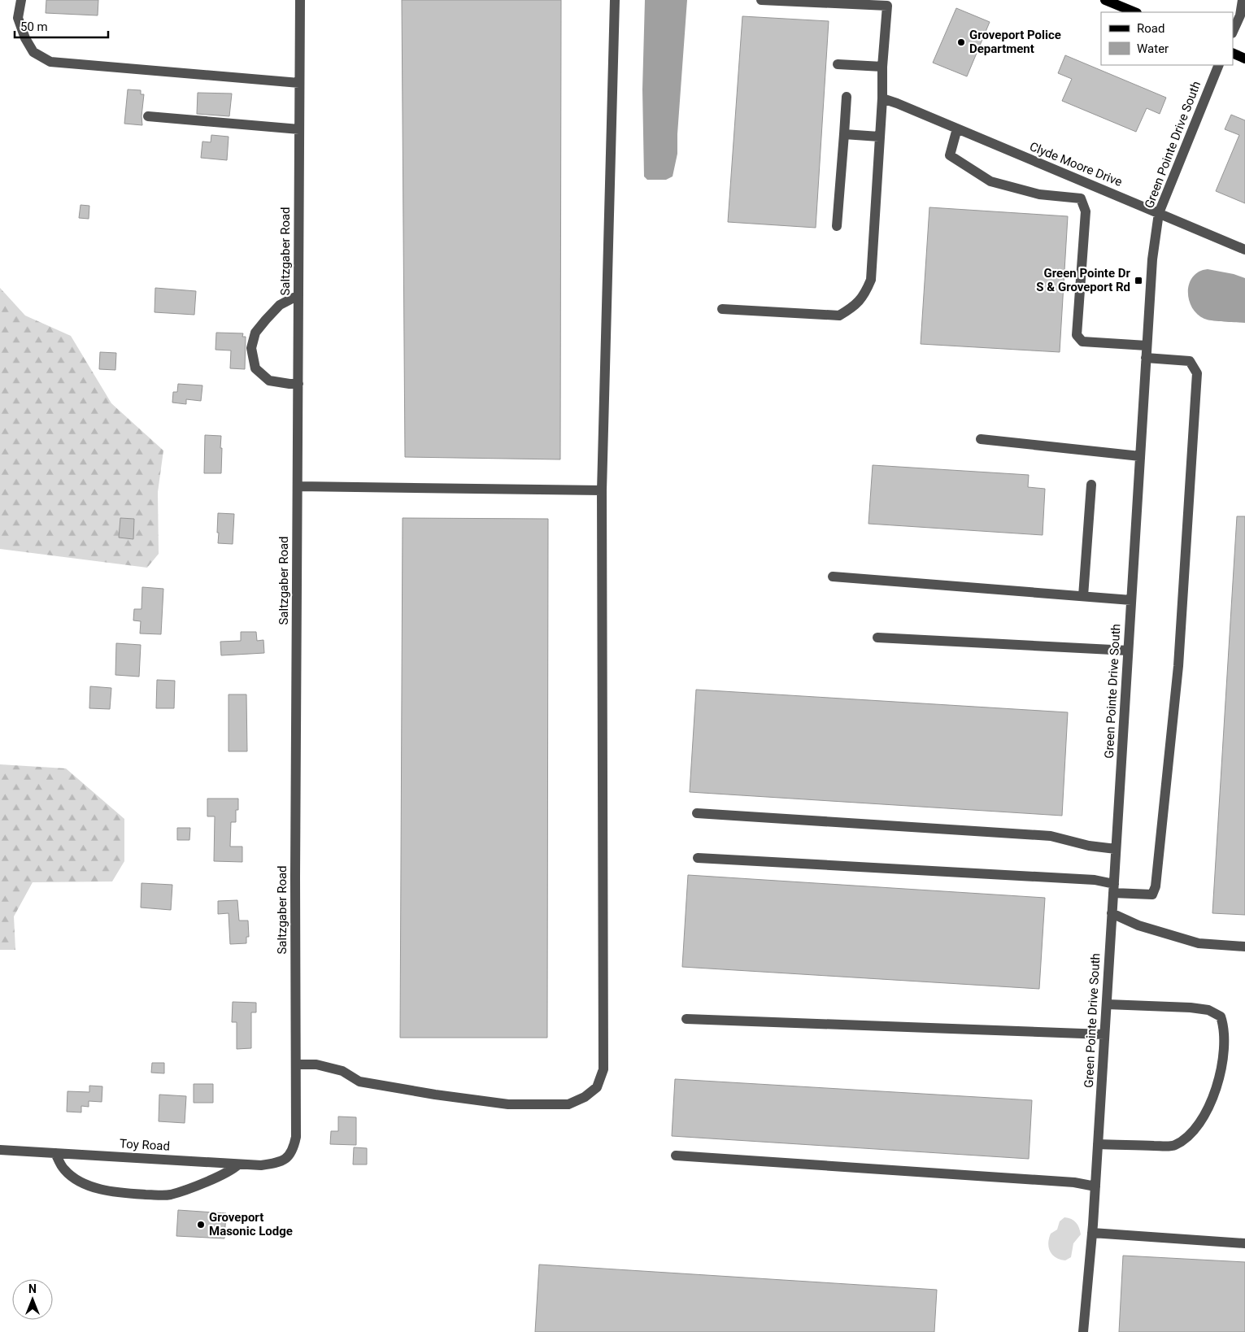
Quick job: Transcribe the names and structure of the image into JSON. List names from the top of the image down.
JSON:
{
  "streets": {
    "street": [
      "Green Pointe Drive South",
      "Clyde Moore Drive",
      "Saltzgaber Road",
      "Toy Road"
    ]
  },
  "crossings": [
    ["Green Pointe Drive South", "Clyde Moore Drive"],
    ["Saltzgaber Road", "Toy Road"]
  ],
  "places": {
    "other": ["Groveport Police Department", "Groveport Masonic Lodge"],
    "transit": ["Green Pointe Dr S & Groveport Rd"]
  },
  "legend": ["Road", "Water"],
  "scale_bar": "50 m",
  "north": "top"
}
